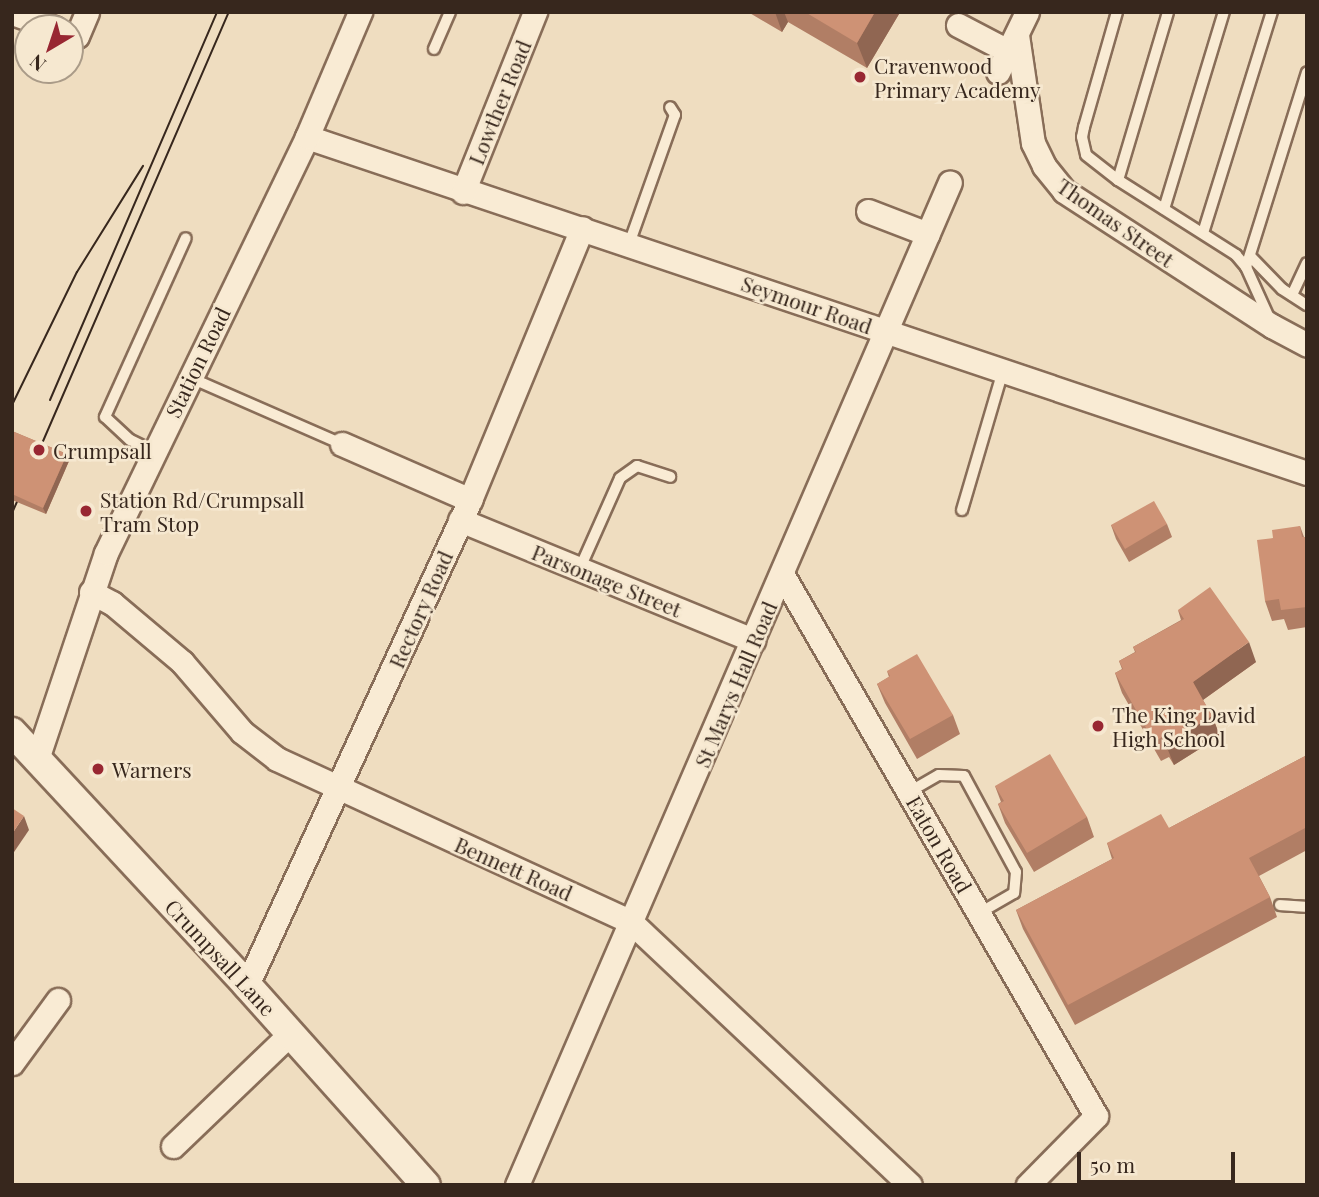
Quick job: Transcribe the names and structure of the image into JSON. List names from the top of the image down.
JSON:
{
  "streets": {
    "street": [
      "Lowther Road",
      "Thomas Street",
      "Seymour Road",
      "Station Road",
      "Parsonage Street",
      "Rectory Road",
      "St Marys Hall Road",
      "Eaton Road",
      "Bennett Road",
      "Crumpsall Lane"
    ]
  },
  "crossings": [
    ["Lowther Road", "Seymour Road"],
    ["Seymour Road", "Station Road"],
    ["Seymour Road", "Rectory Road"],
    ["Seymour Road", "St Marys Hall Road"],
    ["Station Road", "Bennett Road"],
    ["Station Road", "Crumpsall Lane"],
    ["Parsonage Street", "Rectory Road"],
    ["Parsonage Street", "St Marys Hall Road"],
    ["Rectory Road", "Bennett Road"],
    ["Rectory Road", "Crumpsall Lane"],
    ["St Marys Hall Road", "Eaton Road"],
    ["St Marys Hall Road", "Bennett Road"]
  ],
  "places": [
    "Cravenwood Primary Academy",
    "Crumpsall",
    "Station Rd/Crumpsall Tram Stop",
    "The King David High School",
    "Warners"
  ],
  "scale_bar": "50 m",
  "north": "bottom left"
}
